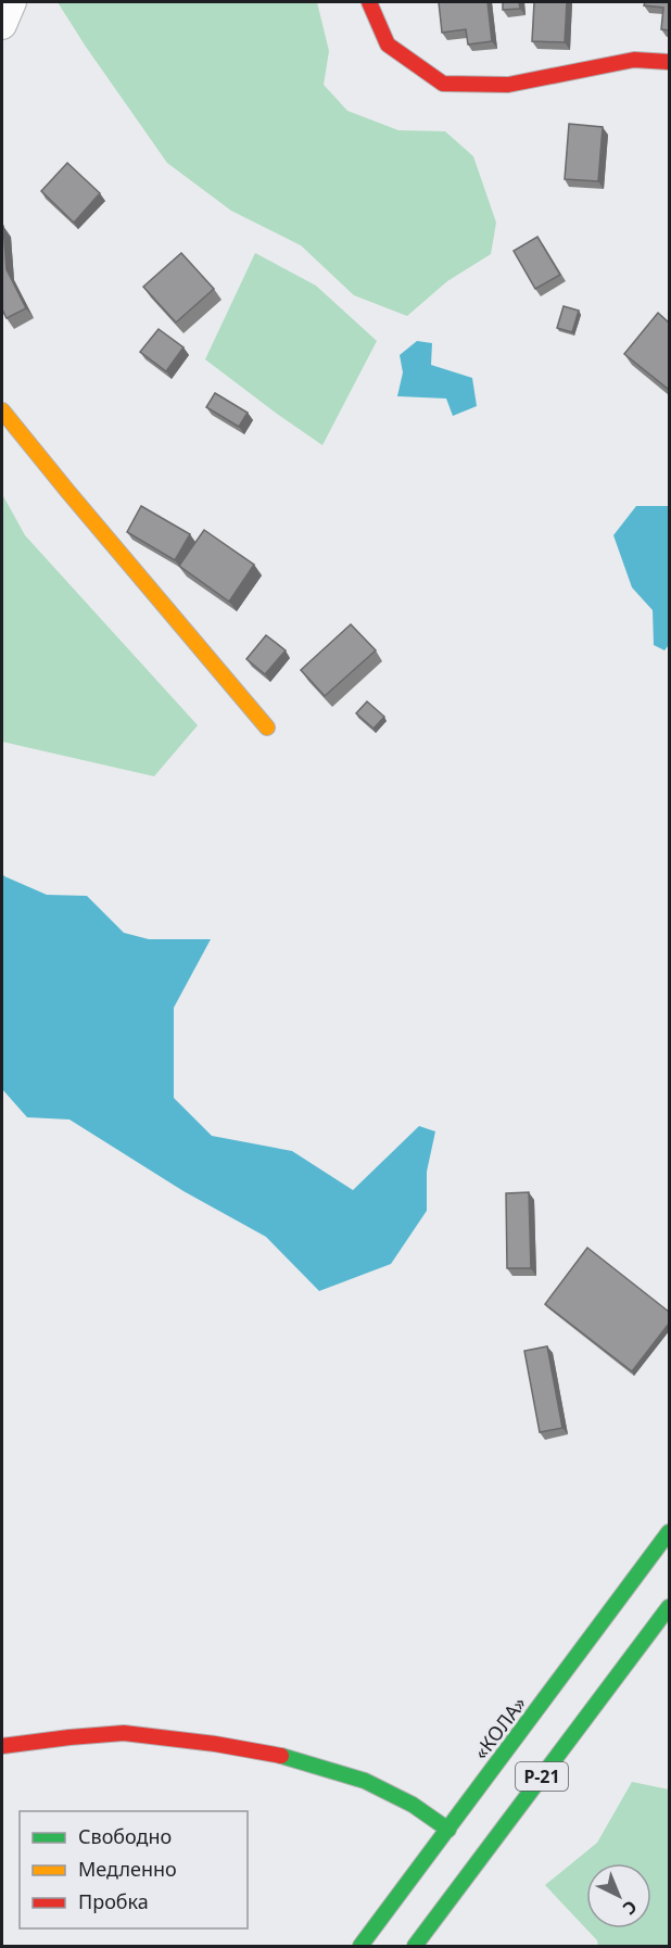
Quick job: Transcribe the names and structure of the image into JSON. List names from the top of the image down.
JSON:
{
  "streets": {
    "main road": ["«КОЛА»", "Р-21"]
  },
  "legend": ["Свободно", "Медленно", "Пробка"],
  "north": "bottom right"
}
